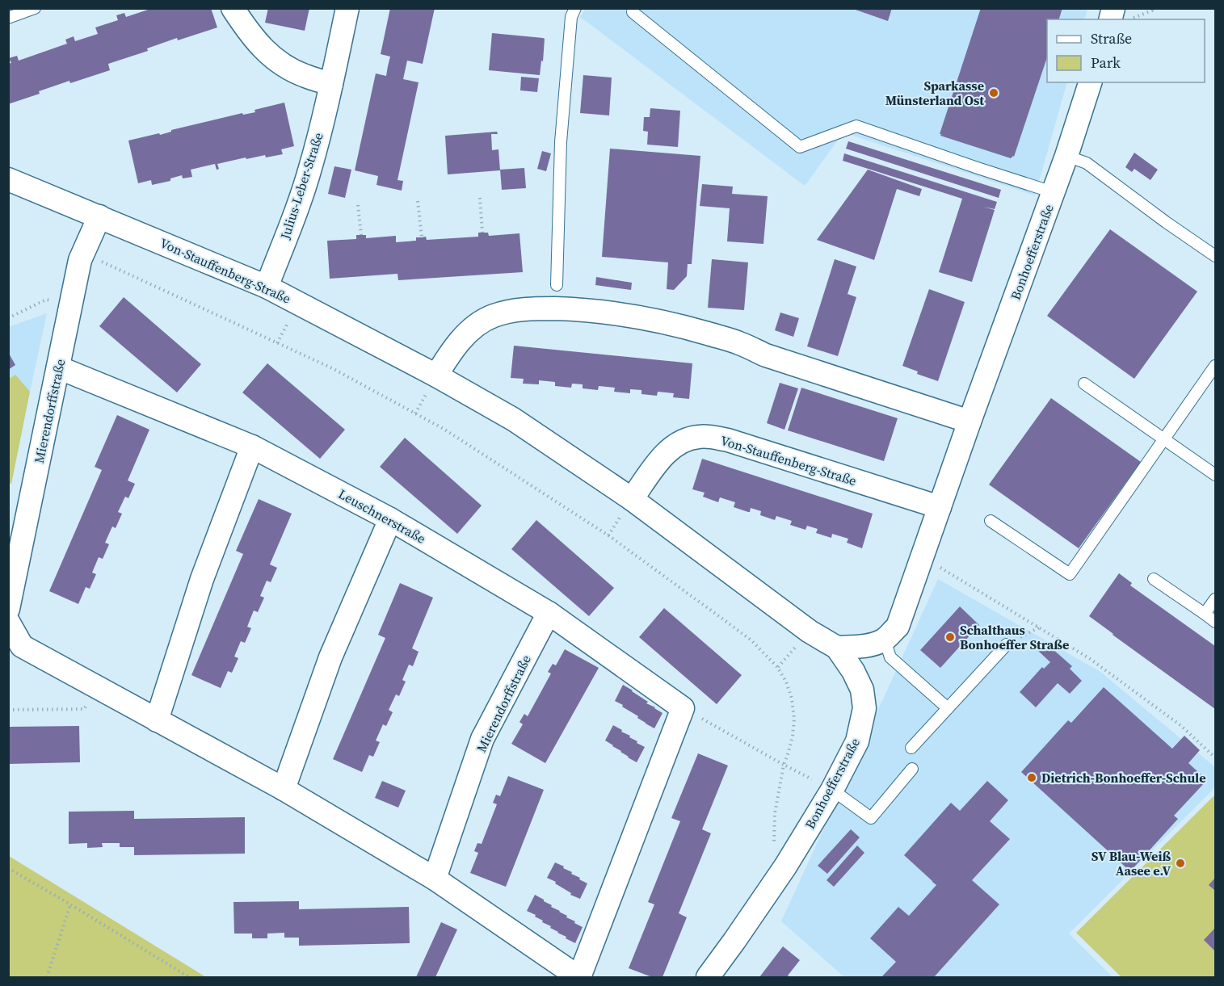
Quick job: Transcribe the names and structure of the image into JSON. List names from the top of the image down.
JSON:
{
  "streets": {
    "street": [
      "Julius-Leber-Straße",
      "Bonhoefferstraße",
      "Von-Stauffenberg-Straße",
      "Mierendorffstraße",
      "Leuschnerstraße"
    ]
  },
  "crossings": [
    ["Julius-Leber-Straße", "Von-Stauffenberg-Straße"],
    ["Bonhoefferstraße", "Von-Stauffenberg-Straße"],
    ["Von-Stauffenberg-Straße", "Mierendorffstraße"],
    ["Mierendorffstraße", "Leuschnerstraße"]
  ],
  "places": [
    "Sparkasse Münsterland Ost",
    "Schalthaus Bonhoeffer Straße",
    "Dietrich-Bonhoeffer-Schule",
    "SV Blau-Weiß Aasee e.V"
  ],
  "legend": ["Straße", "Park"]
}
